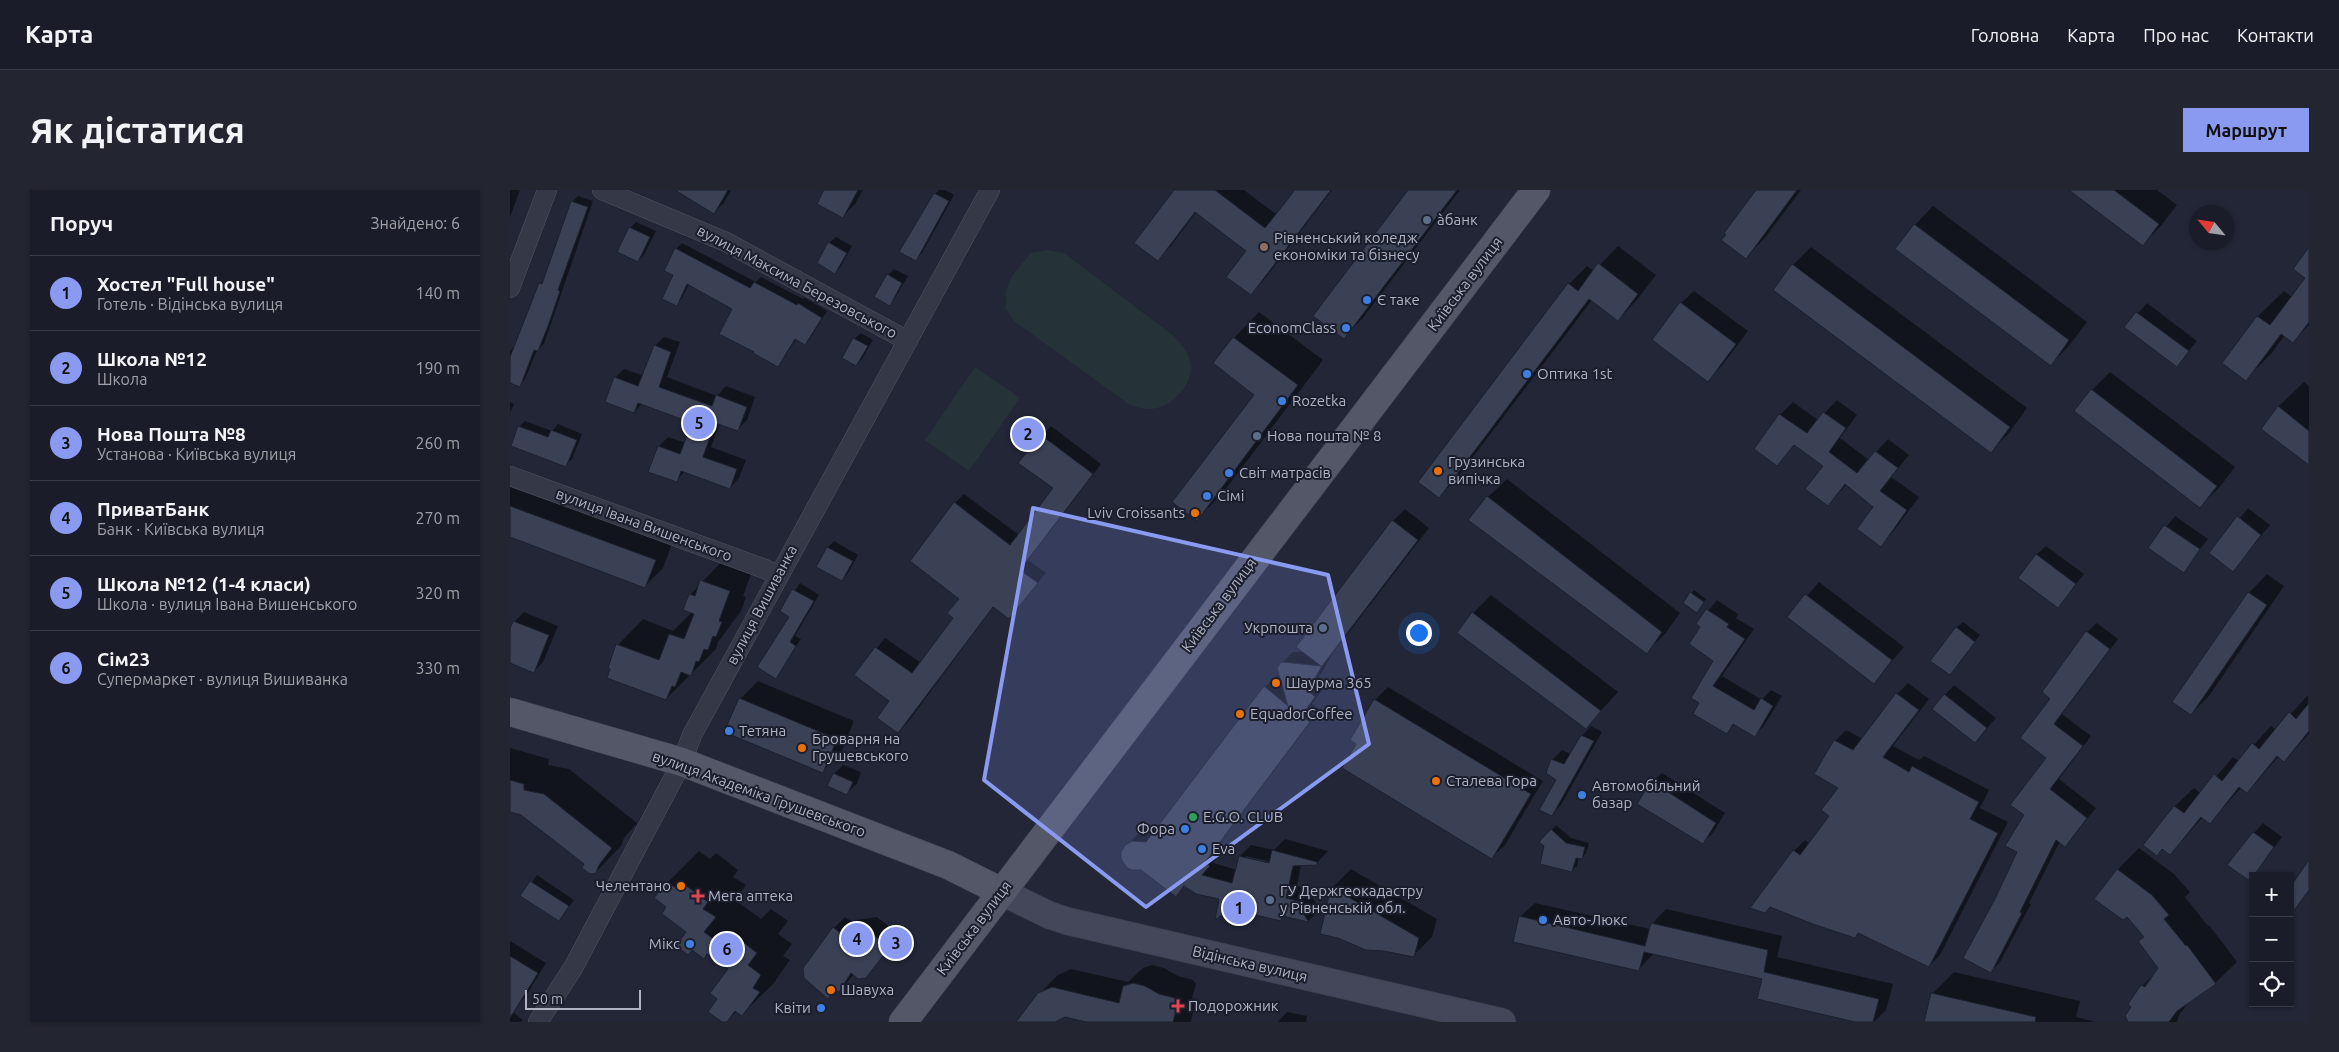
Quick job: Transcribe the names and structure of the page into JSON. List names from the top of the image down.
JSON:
{
  "streets": {
    "main road": ["Київська вулиця", "вулиця Академіка Грушевського", "Відінська вулиця"],
    "street": ["вулиця Максима Березовського", "вулиця Івана Вишенського", "вулиця Вишиванка"]
  },
  "crossings": [
    ["вулиця Максима Березовського", "вулиця Вишиванка"],
    ["Київська вулиця", "вулиця Академіка Грушевського"],
    ["Київська вулиця", "Відінська вулиця"],
    ["вулиця Івана Вишенського", "вулиця Вишиванка"],
    ["вулиця Вишиванка", "вулиця Академіка Грушевського"],
    ["вулиця Академіка Грушевського", "Відінська вулиця"]
  ],
  "places": {
    "other": [
      "а̀банк",
      "Рівненський коледж економіки та бізнесу",
      "Є таке",
      "EconomClass",
      "Оптика 1st",
      "Rozetka",
      "Нова пошта № 8",
      "Грузинська випічка",
      "Світ матрасів",
      "Сімі",
      "Lviv Croissants",
      "Укрпошта",
      "Шаурма 365",
      "EquadorCoffee",
      "Тетяна",
      "Броварня на Грушевського",
      "Сталева Гора",
      "Автомобільний базар",
      "E.G.O. CLUB",
      "Фора",
      "Eva",
      "Челентано",
      "ГУ Держгеокадастру у Рівненській обл.",
      "Авто-Люкс",
      "Мікс",
      "Шавуха",
      "Квіти"
    ],
    "health": ["Мега аптека", "Подорожник"]
  },
  "scale_bar": "50 m",
  "north": "top left",
  "page": {
    "header": "Карта",
    "nav": [
      "Головна",
      "Карта",
      "Про нас",
      "Контакти"
    ],
    "buttons": "Маршрут",
    "title": "Як дістатися",
    "heading": ["Поруч", "Знайдено: 6"],
    "list": [
      {
        "mark": "1",
        "name": "Хостел \"Full house\"",
        "note": "Готель · Відінська вулиця",
        "value": "140 m"
      },
      {
        "mark": "2",
        "name": "Школа №12",
        "note": "Школа",
        "value": "190 m"
      },
      {
        "mark": "3",
        "name": "Нова Пошта №8",
        "note": "Установа · Київська вулиця",
        "value": "260 m"
      },
      {
        "mark": "4",
        "name": "ПриватБанк",
        "note": "Банк · Київська вулиця",
        "value": "270 m"
      },
      {
        "mark": "5",
        "name": "Школа №12 (1-4 класи)",
        "note": "Школа · вулиця Івана Вишенського",
        "value": "320 m"
      },
      {
        "mark": "6",
        "name": "Сім23",
        "note": "Супермаркет · вулиця Вишиванка",
        "value": "330 m"
      }
    ],
    "pins": [
      "5",
      "2",
      "1",
      "4",
      "3",
      "6"
    ],
    "map_buttons": ["+", "−"],
    "scale": "50 m"
  }
}
